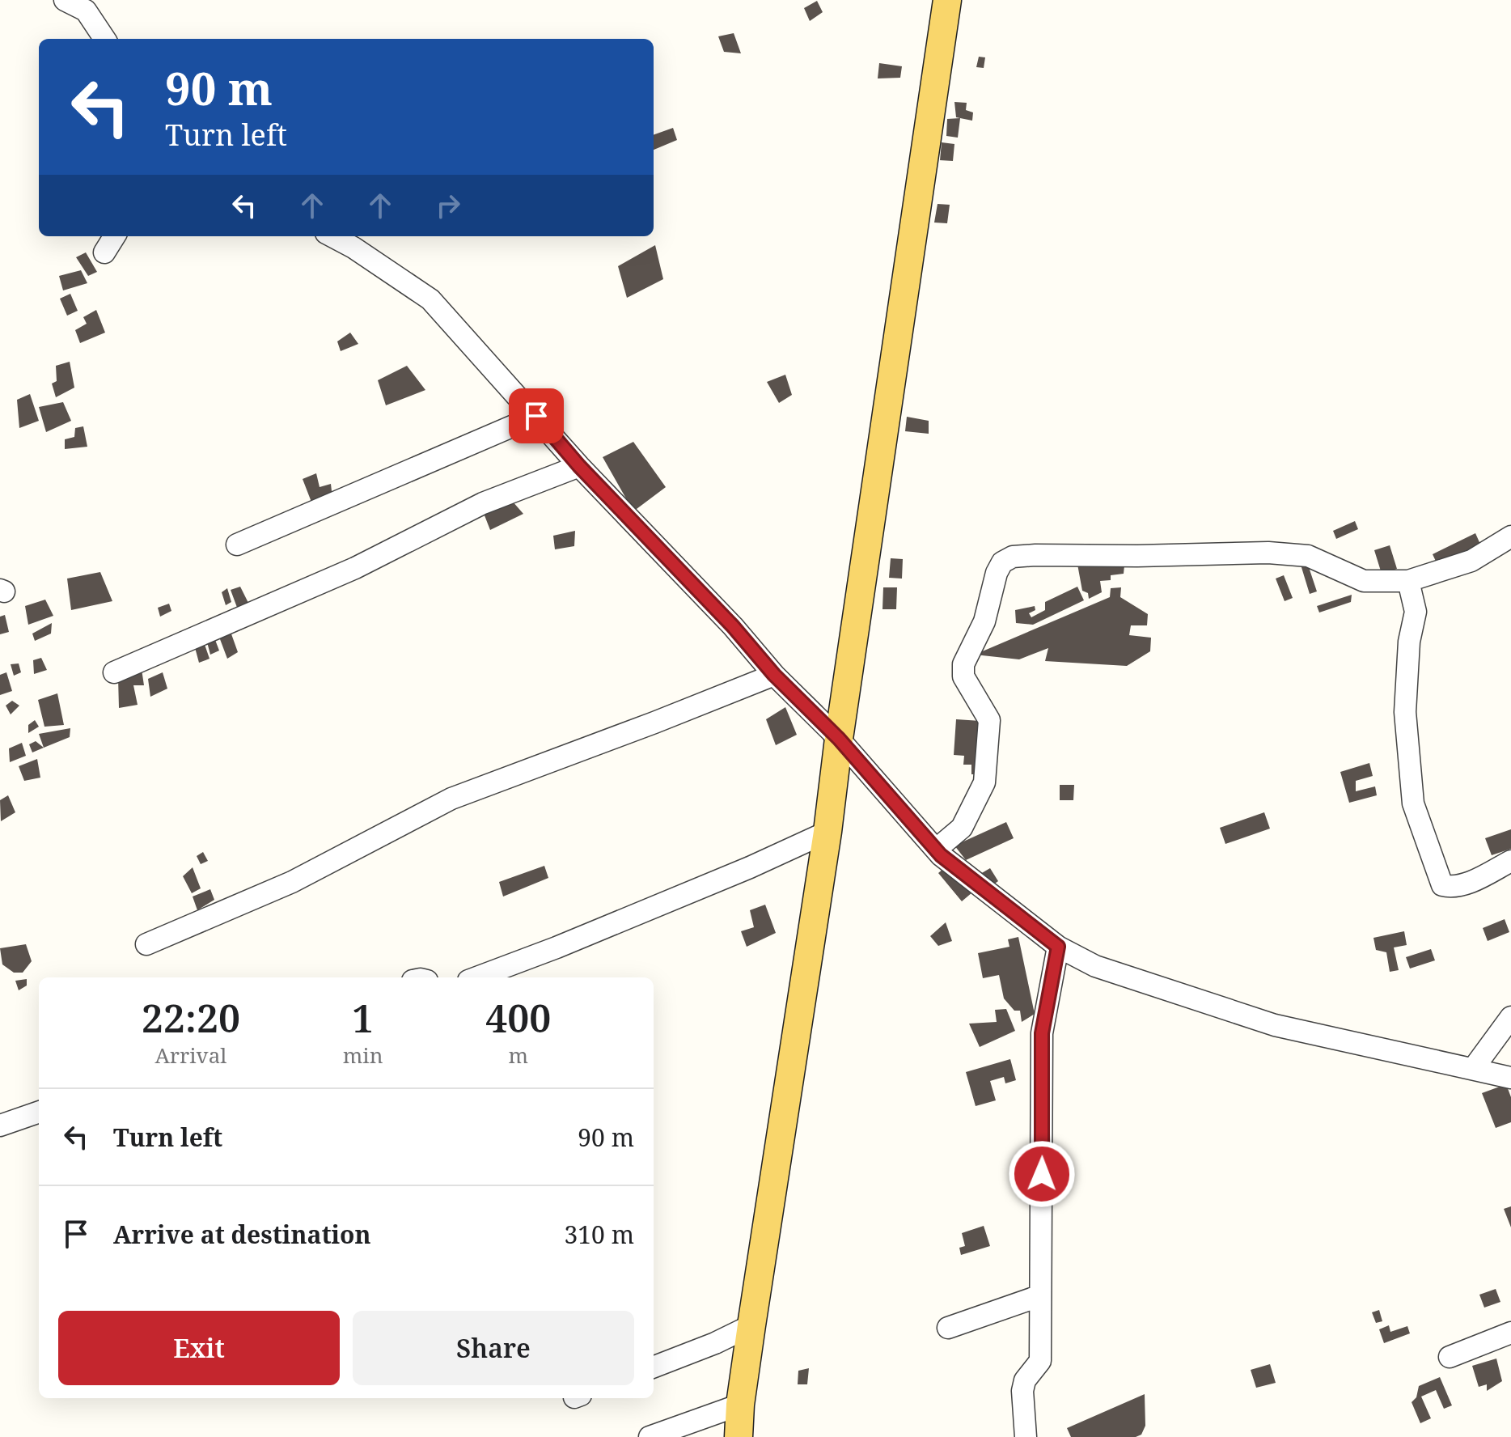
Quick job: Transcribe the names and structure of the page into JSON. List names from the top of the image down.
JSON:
{
  "page": {
    "turn": ["90 m", "Turn left"],
    "eta": [
      "22:20",
      "Arrival",
      "1",
      "min",
      "400",
      "m"
    ],
    "list": [
      {
        "name": "Turn left",
        "value": "90 m"
      },
      {
        "name": "Arrive at destination",
        "value": "310 m"
      }
    ],
    "buttons": ["Exit", "Share"]
  }
}
